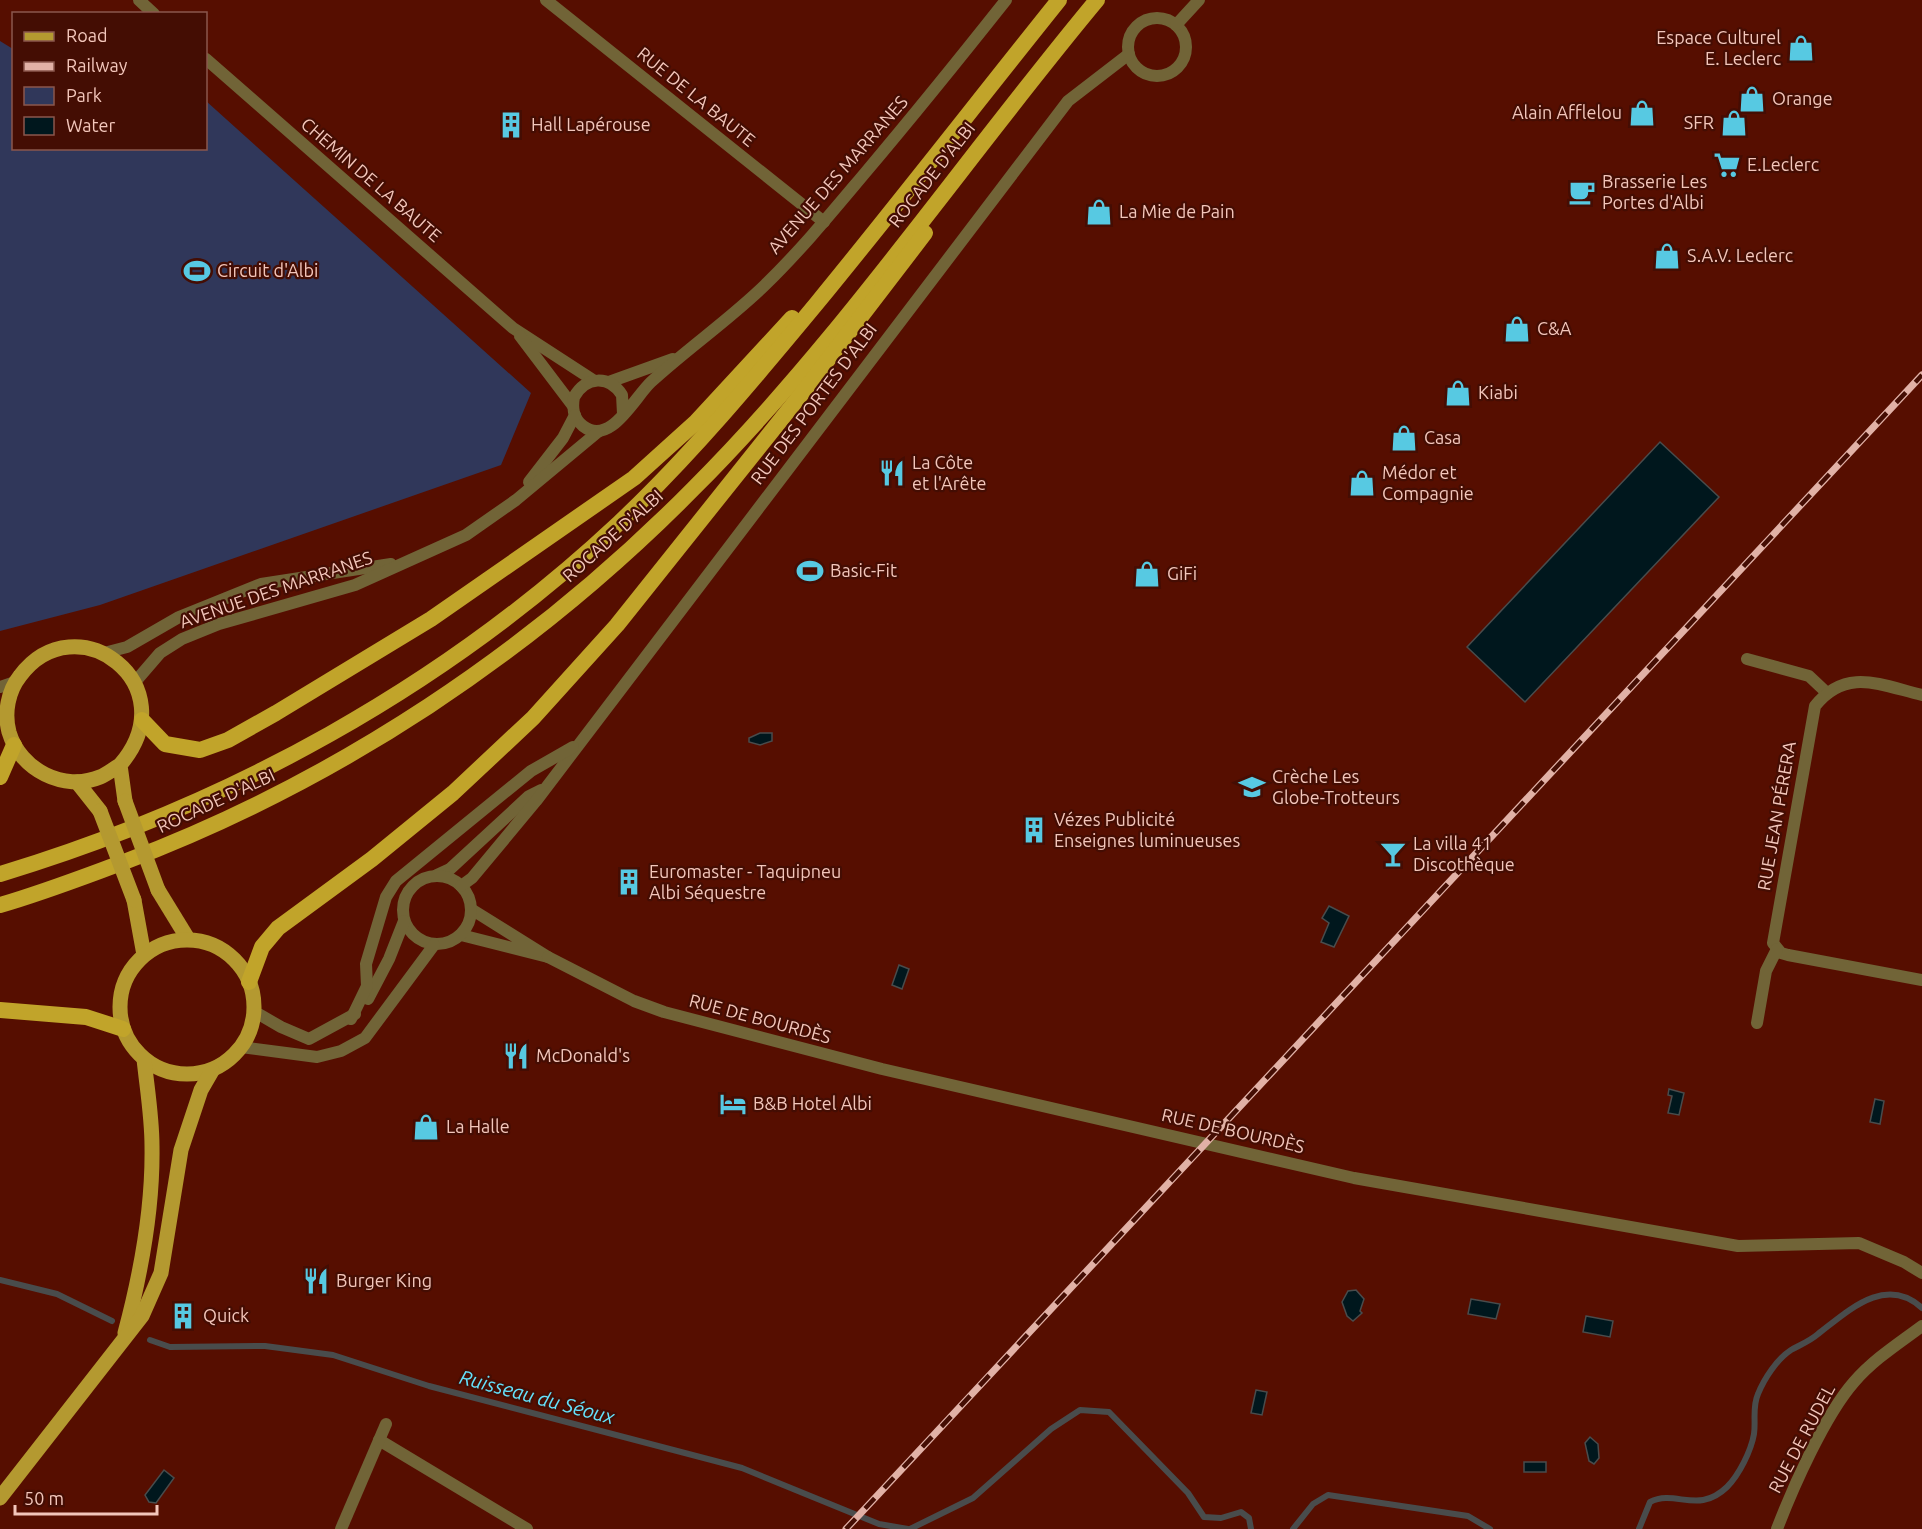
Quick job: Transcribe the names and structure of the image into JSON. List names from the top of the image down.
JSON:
{
  "streets": {
    "highway": ["ROCADE D'ALBI"],
    "street": [
      "RUE DE LA BAUTE",
      "AVENUE DES MARRANES",
      "CHEMIN DE LA BAUTE",
      "RUE DES PORTES D'ALBI",
      "RUE JEAN PÉRERA",
      "RUE DE BOURDÈS",
      "RUE DE RUDEL"
    ]
  },
  "crossings": [
    ["RUE DE LA BAUTE", "AVENUE DES MARRANES"],
    ["AVENUE DES MARRANES", "CHEMIN DE LA BAUTE"],
    ["RUE DES PORTES D'ALBI", "RUE DE BOURDÈS"]
  ],
  "water": ["Ruisseau du Séoux"],
  "places": {
    "shop": [
      "Espace Culturel E. Leclerc",
      "Orange",
      "Alain Afflelou",
      "SFR",
      "La Mie de Pain",
      "S.A.V. Leclerc",
      "C&A",
      "Kiabi",
      "Casa",
      "Médor et Compagnie",
      "GiFi",
      "La Halle"
    ],
    "building": [
      "Hall Lapérouse",
      "Vézes Publicité Enseignes luminueuses",
      "Euromaster - Taquipneu Albi Séquestre",
      "Quick"
    ],
    "supermarket": ["E.Leclerc"],
    "cafe": ["Brasserie Les Portes d'Albi"],
    "sports": ["Circuit d'Albi", "Basic-Fit"],
    "restaurant": ["La Côte et l'Arête", "McDonald's", "Burger King"],
    "school or university": ["Crèche Les Globe-Trotteurs"],
    "bar": ["La villa 41 Discothèque"],
    "hotel": ["B&B Hotel Albi"]
  },
  "legend": [
    "Road",
    "Railway",
    "Park",
    "Water"
  ],
  "scale_bar": "50 m"
}
